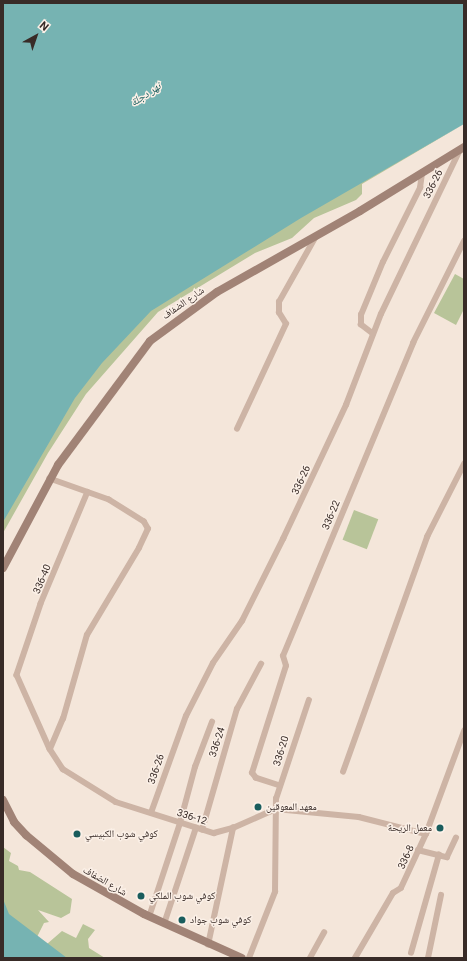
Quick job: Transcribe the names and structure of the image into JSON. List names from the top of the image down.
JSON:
{
  "streets": {
    "street": [
      "336-26",
      "شارع الضفاف",
      "336-22",
      "336-40",
      "336-24",
      "336-20",
      "336-12",
      "336-8"
    ]
  },
  "crossings": [
    ["336-26", "شارع الضفاف"],
    ["336-26", "336-12"],
    ["شارع الضفاف", "336-24"],
    ["336-22", "336-20"],
    ["336-40", "336-12"],
    ["336-24", "336-12"],
    ["336-20", "336-12"],
    ["336-12", "336-8"]
  ],
  "water": ["نهر دجلة"],
  "places": [
    "معهد المعوقين",
    "معمل الريحة",
    "كوفي شوب الكبيسي",
    "كوفي شوب الملكي",
    "كوفي شوب جواد"
  ],
  "north": "top right"
}
